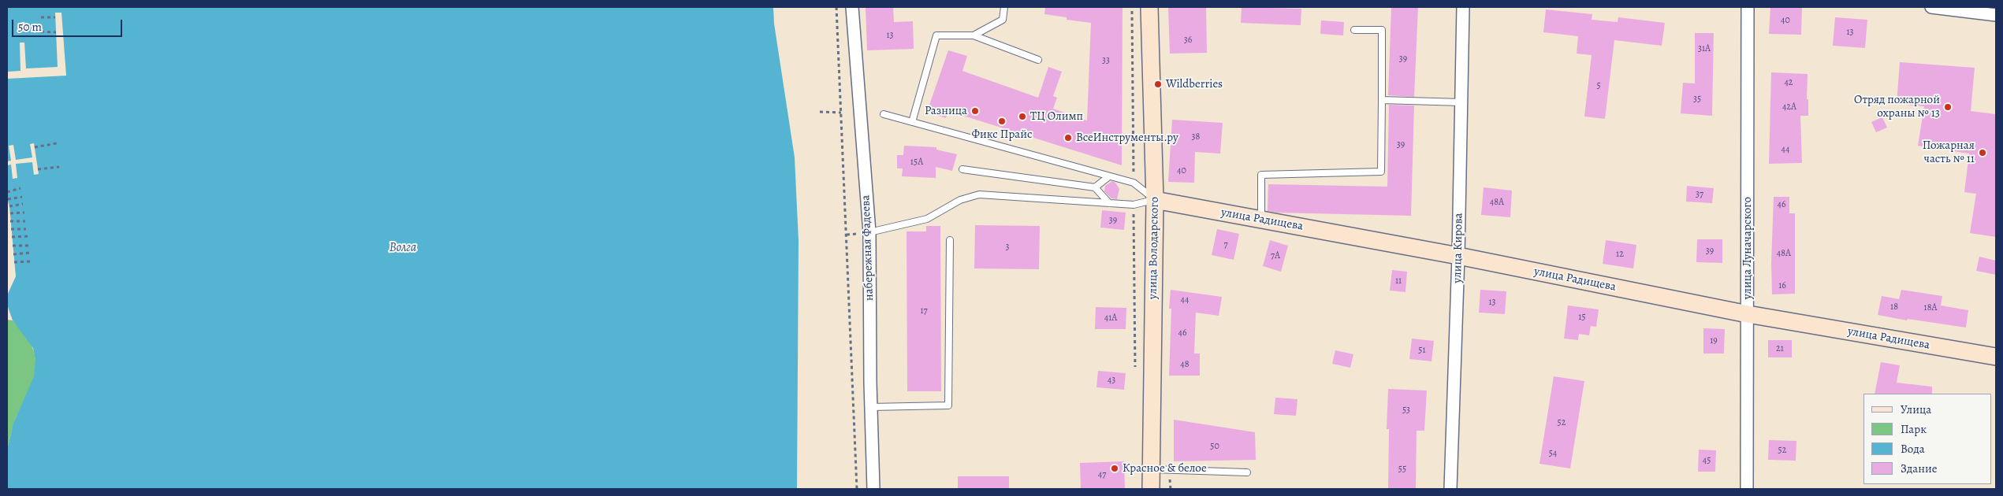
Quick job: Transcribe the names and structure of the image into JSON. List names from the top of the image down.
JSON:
{
  "streets": {
    "main road": ["улица Радищева", "улица Володарского"],
    "street": ["набережная Фадеева", "улица Кирова", "улица Луначарского"]
  },
  "crossings": [
    ["улица Радищева", "улица Володарского"],
    ["улица Радищева", "улица Кирова"],
    ["улица Радищева", "улица Луначарского"]
  ],
  "water": ["Волга"],
  "places": [
    "Wildberries",
    "Отряд пожарной охраны № 13",
    "Разница",
    "ТЦ Олимп",
    "Фикс Прайс",
    "ВсеИнструменты.ру",
    "Пожарная часть № 11",
    "Красное & белое"
  ],
  "house_numbers": [
    "40",
    "13",
    "13",
    "36",
    "31А",
    "39",
    "33",
    "42",
    "5",
    "35",
    "42А",
    "38",
    "39",
    "44",
    "15А",
    "40",
    "37",
    "48А",
    "46",
    "39",
    "7",
    "3",
    "39",
    "48А",
    "12",
    "7А",
    "11",
    "16",
    "44",
    "13",
    "18",
    "18А",
    "17",
    "15",
    "41А",
    "46",
    "19",
    "21",
    "51",
    "48",
    "43",
    "53",
    "52",
    "50",
    "52",
    "54",
    "45",
    "55",
    "47"
  ],
  "legend": [
    "Улица",
    "Парк",
    "Вода",
    "Здание"
  ],
  "scale_bar": "50 m"
}
